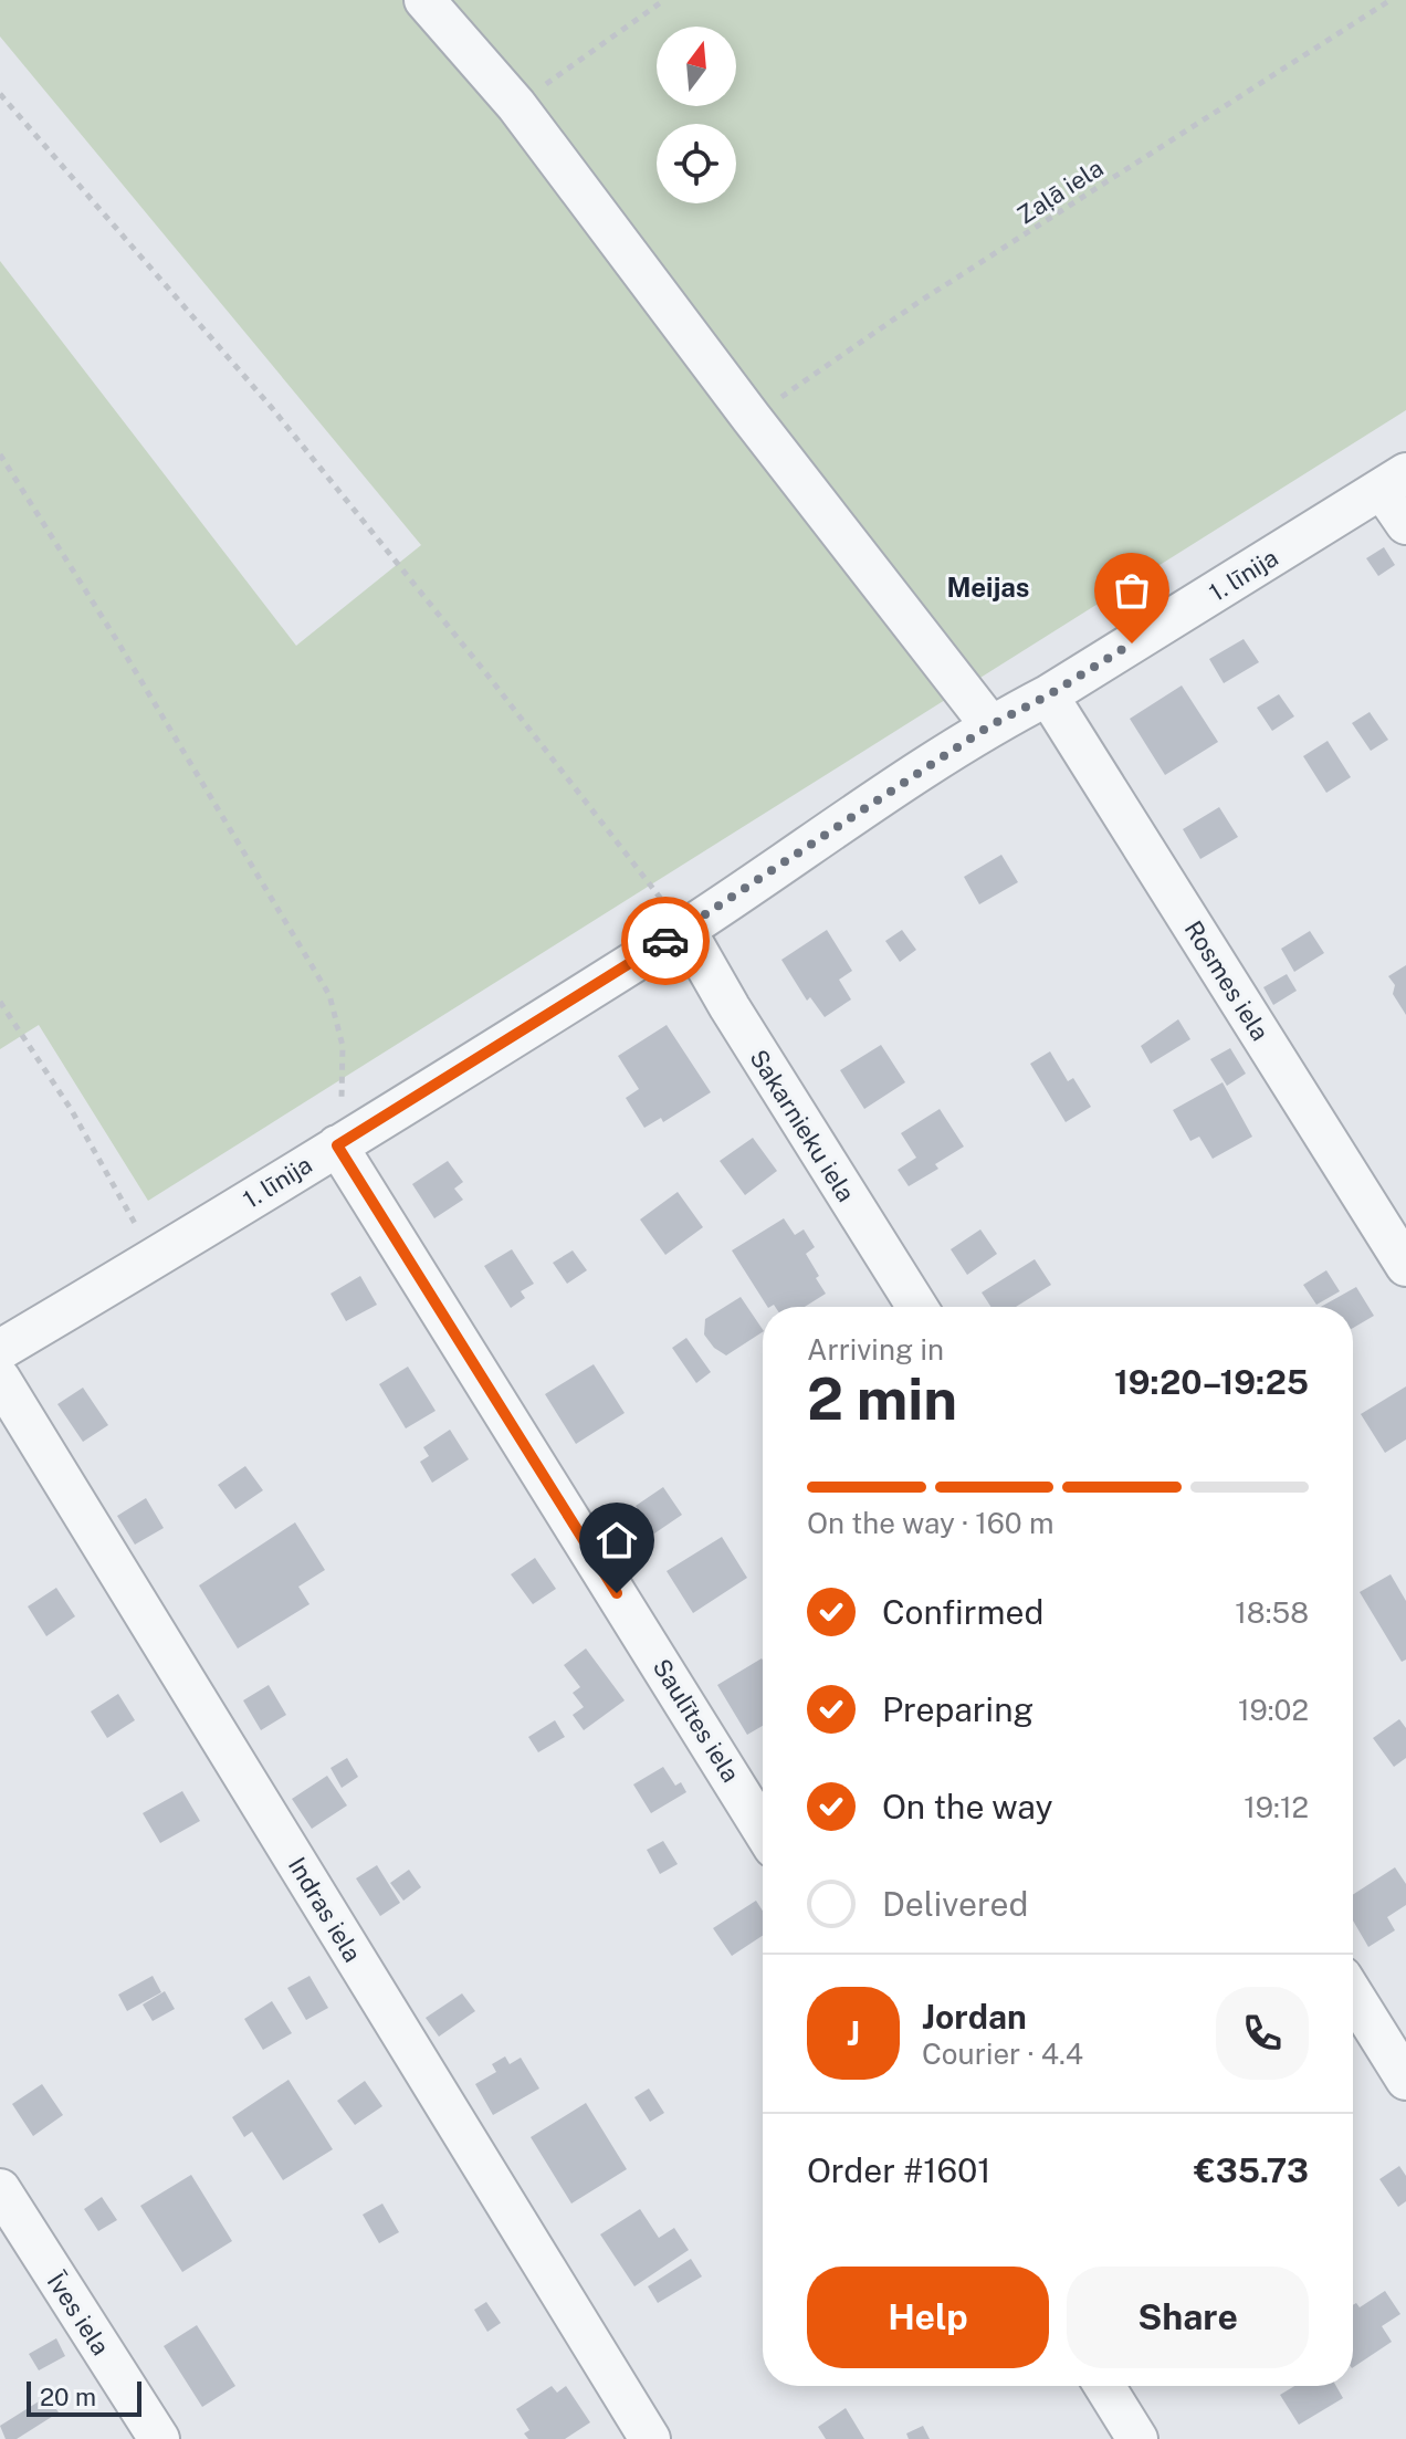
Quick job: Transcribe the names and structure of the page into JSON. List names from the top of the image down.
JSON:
{
  "streets": {
    "street": [
      "1. līnija",
      "Rosmes iela",
      "Sakarnieku iela",
      "Saulītes iela",
      "Indras iela",
      "Īves iela"
    ],
    "path": ["Zaļā iela"]
  },
  "crossings": [
    ["1. līnija", "Rosmes iela"],
    ["1. līnija", "Sakarnieku iela"],
    ["1. līnija", "Saulītes iela"]
  ],
  "districts": ["Meijas"],
  "scale_bar": "20 m",
  "north": "top",
  "page": {
    "heading": ["2 min", "Arriving in", "19:20–19:25"],
    "panel": [
      "Jordan",
      "Courier · 4.4",
      "Order #1601",
      "€35.73"
    ],
    "bar": "On the way · 160 m",
    "list": [
      ["Confirmed", "18:58"],
      ["Preparing", "19:02"],
      ["On the way", "19:12"],
      "Delivered"
    ],
    "round": "J",
    "buttons": ["Help", "Share"],
    "scale": "20 m"
  }
}
